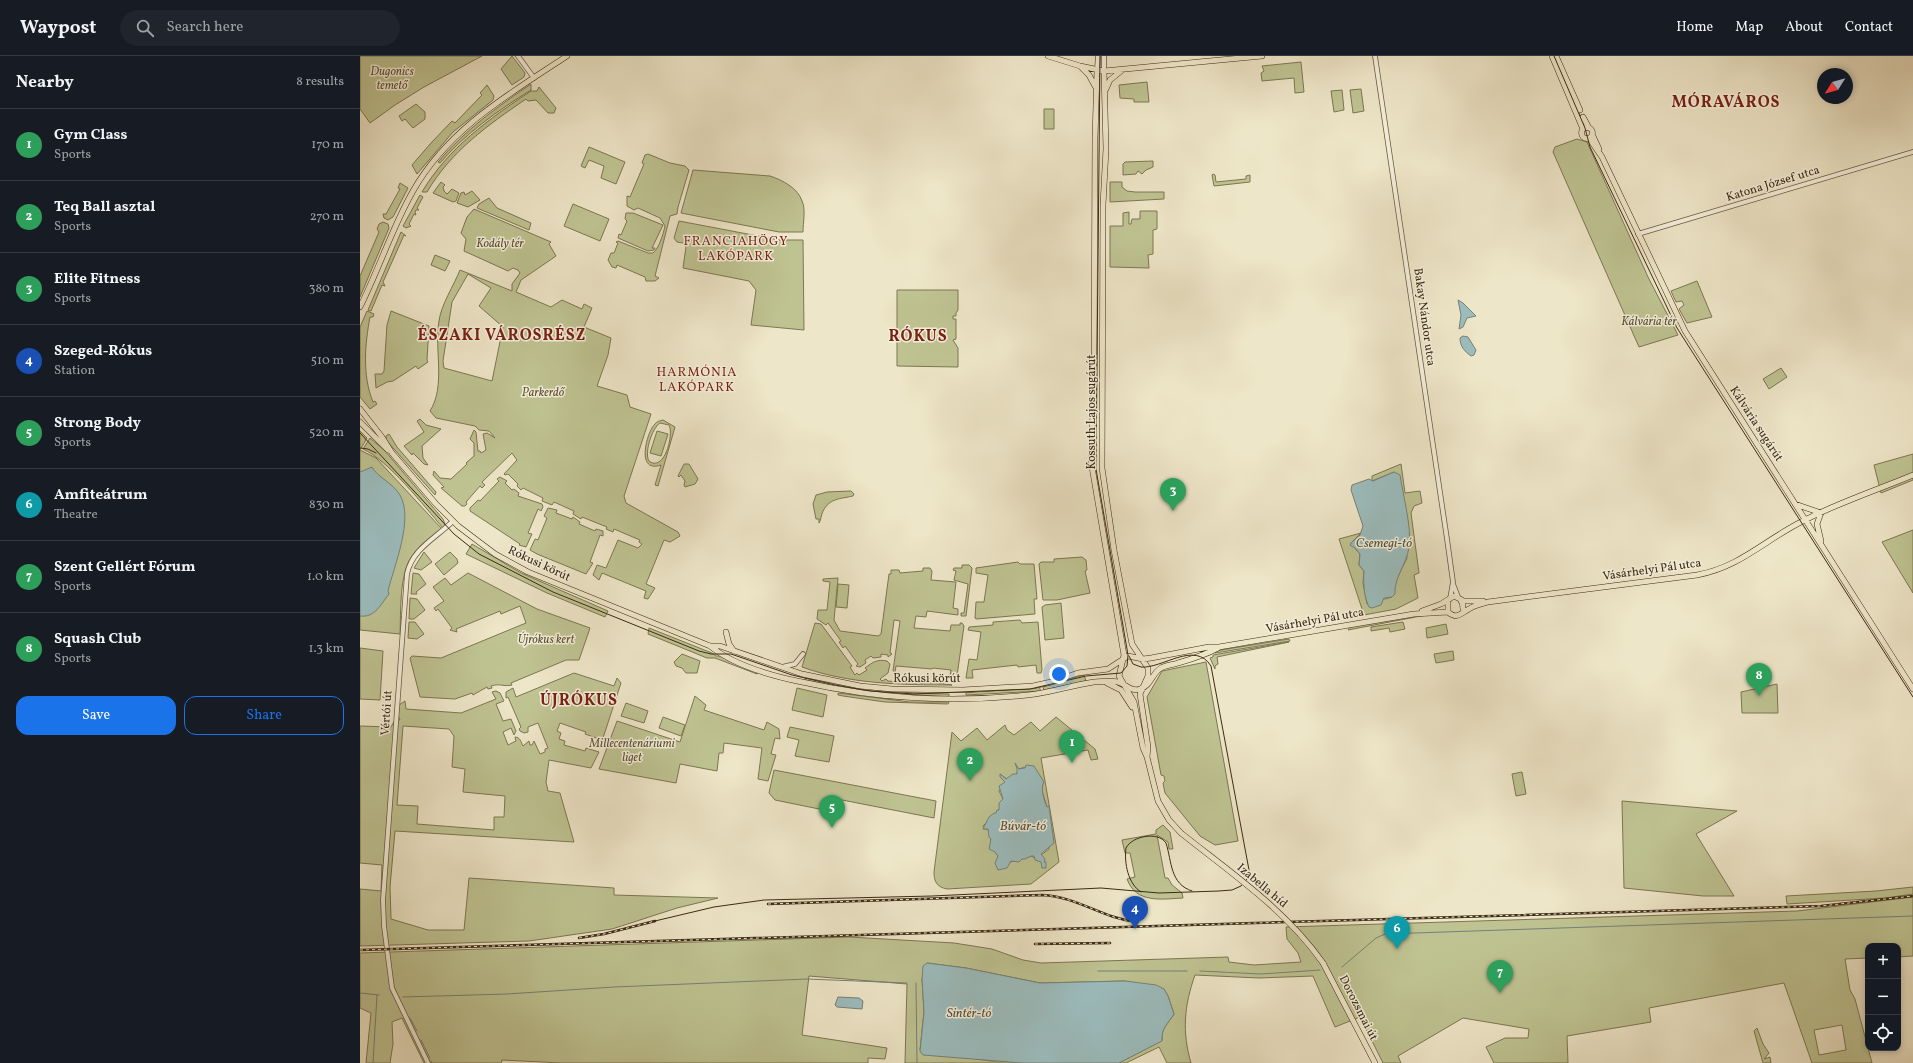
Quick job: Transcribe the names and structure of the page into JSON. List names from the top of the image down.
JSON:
{
  "streets": {
    "main road": [
      "Kossuth Lajos sugárút",
      "Kálvária sugárút",
      "Rókusi körút",
      "Vásárhelyi Pál utca",
      "Izabella híd",
      "Dorozsmai út"
    ],
    "street": ["Katona József utca", "Bakay Nándor utca", "Vértói út"]
  },
  "crossings": [
    ["Katona József utca", "Kálvária sugárút"],
    ["Bakay Nándor utca", "Vásárhelyi Pál utca"],
    ["Kossuth Lajos sugárút", "Rókusi körút"],
    ["Kossuth Lajos sugárút", "Vásárhelyi Pál utca"],
    ["Kossuth Lajos sugárút", "Izabella híd"],
    ["Kálvária sugárút", "Vásárhelyi Pál utca"],
    ["Rókusi körút", "Vásárhelyi Pál utca"],
    ["Rókusi körút", "Vértói út"],
    ["Izabella híd", "Dorozsmai út"]
  ],
  "districts": [
    "MÓRAVÁROS",
    "FRANCIAHÖGY LAKÓPARK",
    "ÉSZAKI VÁROSRÉSZ",
    "RÓKUS",
    "HARMÓNIA LAKÓPARK",
    "ÚJRÓKUS"
  ],
  "water": ["Csemegi-tó", "Búvár-tó", "Sintér-tó"],
  "parks": [
    "Dugonics temető",
    "Kodály tér",
    "Kálvária tér",
    "Parkerdő",
    "Újrókus kert",
    "Millecentenáriumi liget"
  ],
  "north": "bottom left",
  "page": {
    "header": "Waypost",
    "search": "Search here",
    "nav": [
      "Home",
      "Map",
      "About",
      "Contact"
    ],
    "heading": ["Nearby", "8 results"],
    "list": [
      {
        "mark": "1",
        "name": "Gym Class",
        "note": "Sports",
        "value": "170 m"
      },
      {
        "mark": "2",
        "name": "Teq Ball asztal",
        "note": "Sports",
        "value": "270 m"
      },
      {
        "mark": "3",
        "name": "Elite Fitness",
        "note": "Sports",
        "value": "380 m"
      },
      {
        "mark": "4",
        "name": "Szeged-Rókus",
        "note": "Station",
        "value": "510 m"
      },
      {
        "mark": "5",
        "name": "Strong Body",
        "note": "Sports",
        "value": "520 m"
      },
      {
        "mark": "6",
        "name": "Amfiteátrum",
        "note": "Theatre",
        "value": "830 m"
      },
      {
        "mark": "7",
        "name": "Szent Gellért Fórum",
        "note": "Sports",
        "value": "1.0 km"
      },
      {
        "mark": "8",
        "name": "Squash Club",
        "note": "Sports",
        "value": "1.3 km"
      }
    ],
    "pins": [
      "3",
      "8",
      "1",
      "2",
      "5",
      "4",
      "6",
      "7"
    ],
    "buttons": ["Save", "Share"],
    "map_buttons": ["+", "−"]
  }
}
